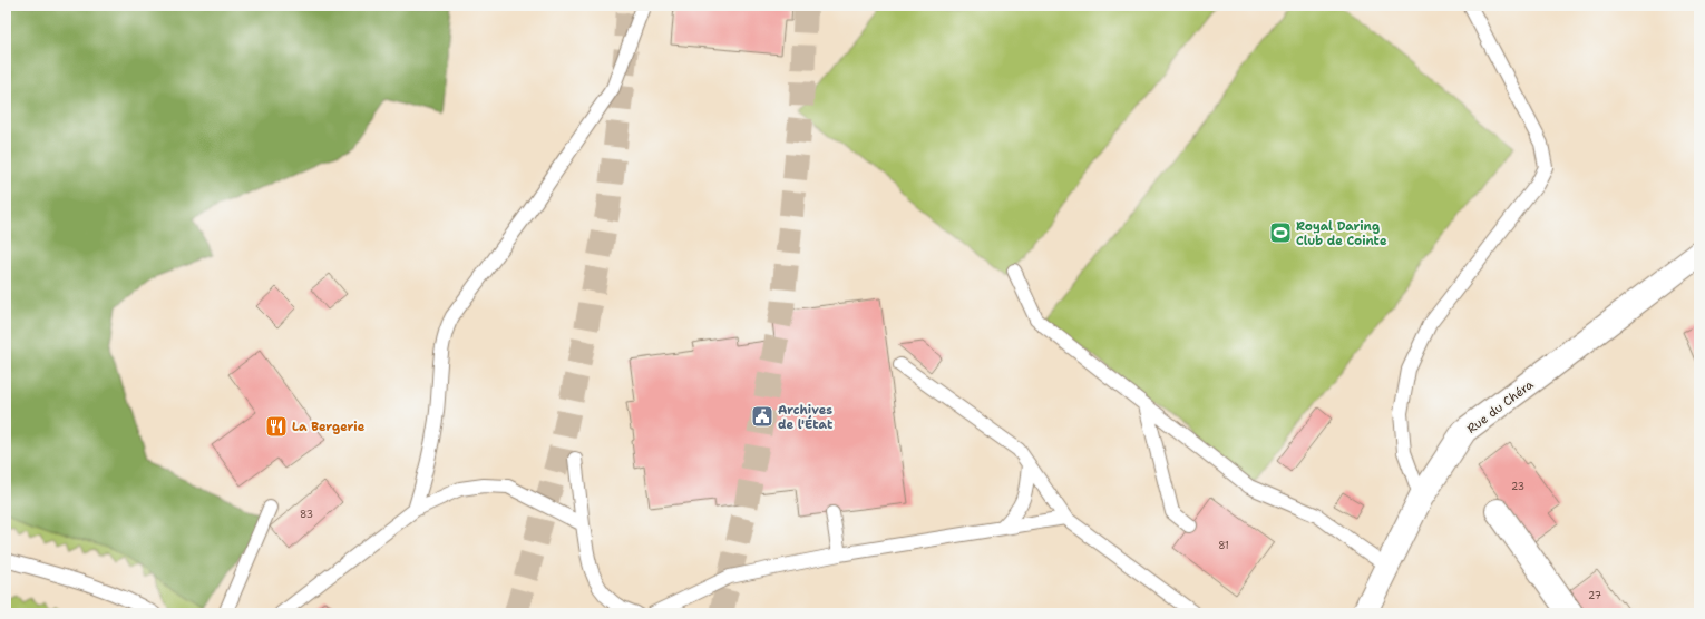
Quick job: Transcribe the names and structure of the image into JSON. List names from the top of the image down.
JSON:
{
  "streets": {
    "street": ["Rue du Chéra"]
  },
  "places": {
    "sports": ["Royal Daring Club de Cointe"],
    "public building": ["Archives de l'État"],
    "restaurant": ["La Bergerie"]
  },
  "house_numbers": [
    "23",
    "83",
    "81",
    "27"
  ]
}
